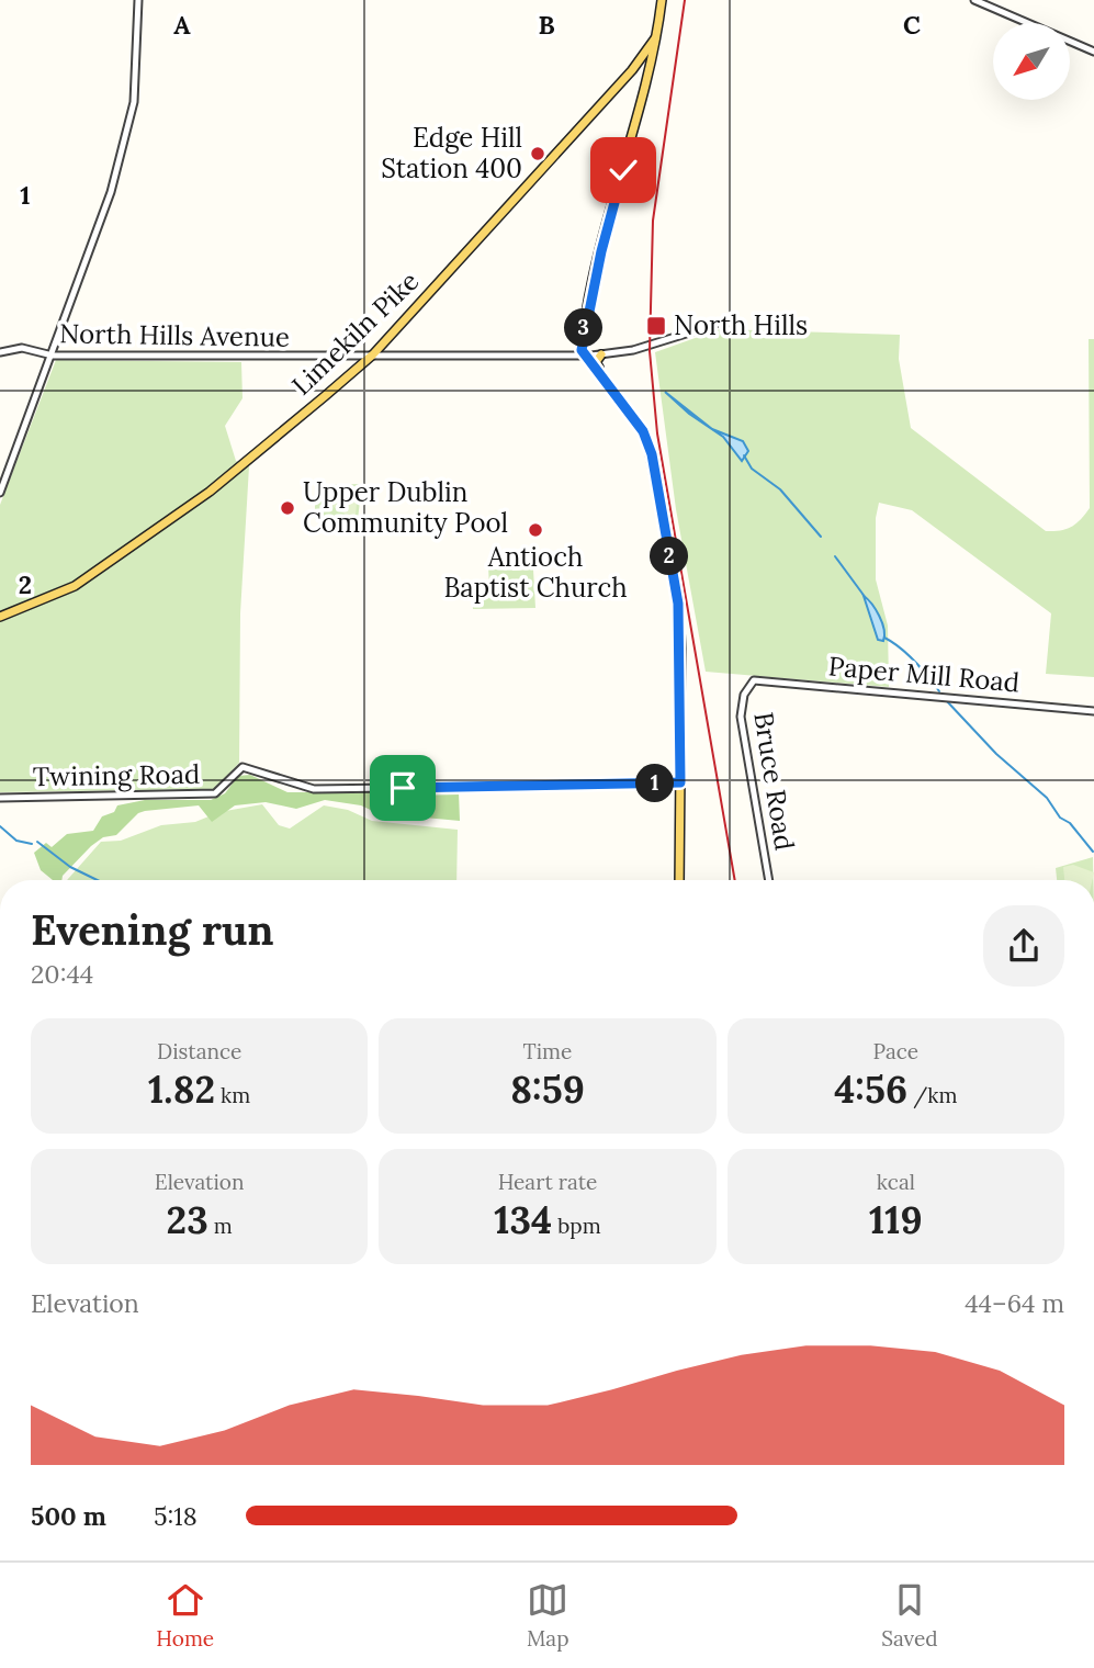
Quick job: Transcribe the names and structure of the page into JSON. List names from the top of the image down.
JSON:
{
  "streets": {
    "main road": ["Limekiln Pike"],
    "street": [
      "North Hills Avenue",
      "Paper Mill Road",
      "Twining Road",
      "Bruce Road"
    ]
  },
  "crossings": [
    ["Limekiln Pike", "North Hills Avenue"],
    ["Paper Mill Road", "Bruce Road"]
  ],
  "places": {
    "other": ["Edge Hill Station 400", "Upper Dublin Community Pool", "Antioch Baptist Church"],
    "transit": ["North Hills"]
  },
  "north": "bottom left",
  "page": {
    "pins": ["3", "2", "1"],
    "heading": ["Evening run", "20:44"],
    "stats": [
      ["Distance", "1.82 km"],
      ["Time", "8:59"],
      ["Pace", "4:56 /km"],
      ["Elevation", "23 m"],
      ["Heart rate", "134 bpm"],
      ["kcal", "119"]
    ],
    "chart": ["Elevation", "44–64 m"],
    "list": [
      {
        "name": "500 m",
        "note": "5:18"
      }
    ],
    "tabs": ["Home", "Map", "Saved"]
  },
  "grid": {
    "columns": ["A", "B", "C"],
    "rows": ["1", "2"]
  }
}
